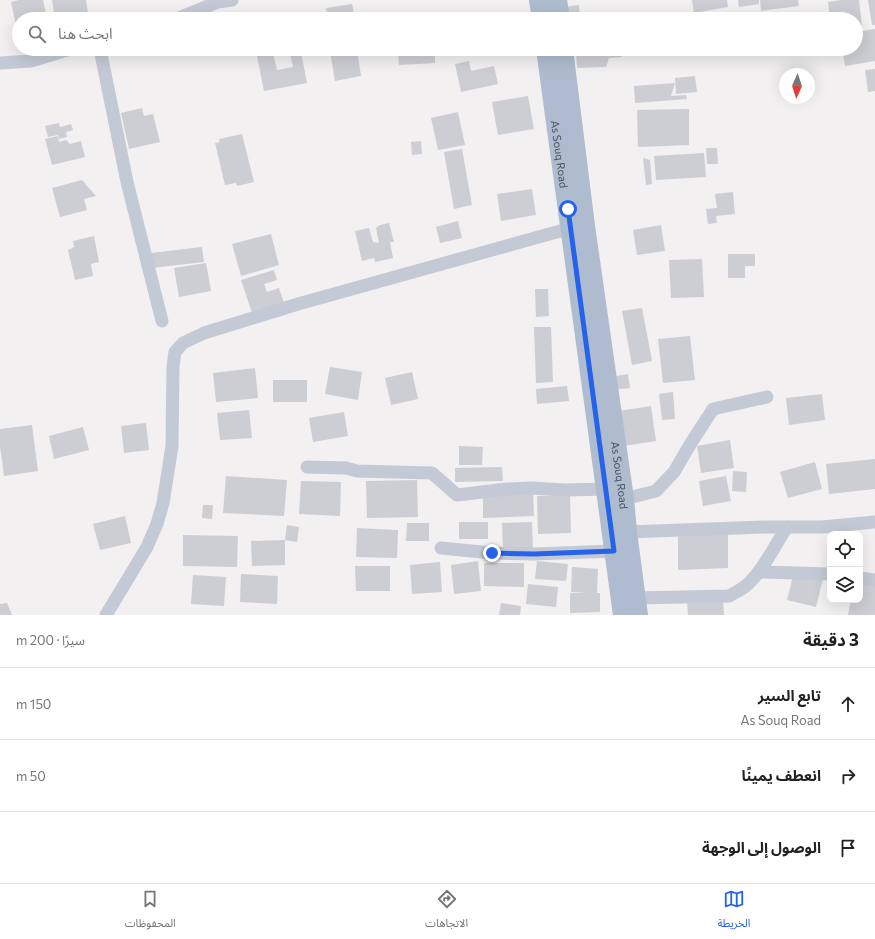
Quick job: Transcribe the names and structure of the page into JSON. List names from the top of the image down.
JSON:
{
  "streets": {
    "main road": ["As Souq Road"]
  },
  "north": "bottom",
  "page": {
    "search": "ابحث هنا",
    "heading": ["3 دقيقة", "سيرًا · 200 m"],
    "list": [
      ["تابع السير", "As Souq Road", "150 m"],
      ["انعطف يمينًا", "50 m"],
      "الوصول إلى الوجهة"
    ],
    "nav": ["الخريطة", "الاتجاهات", "المحفوظات"]
  }
}
